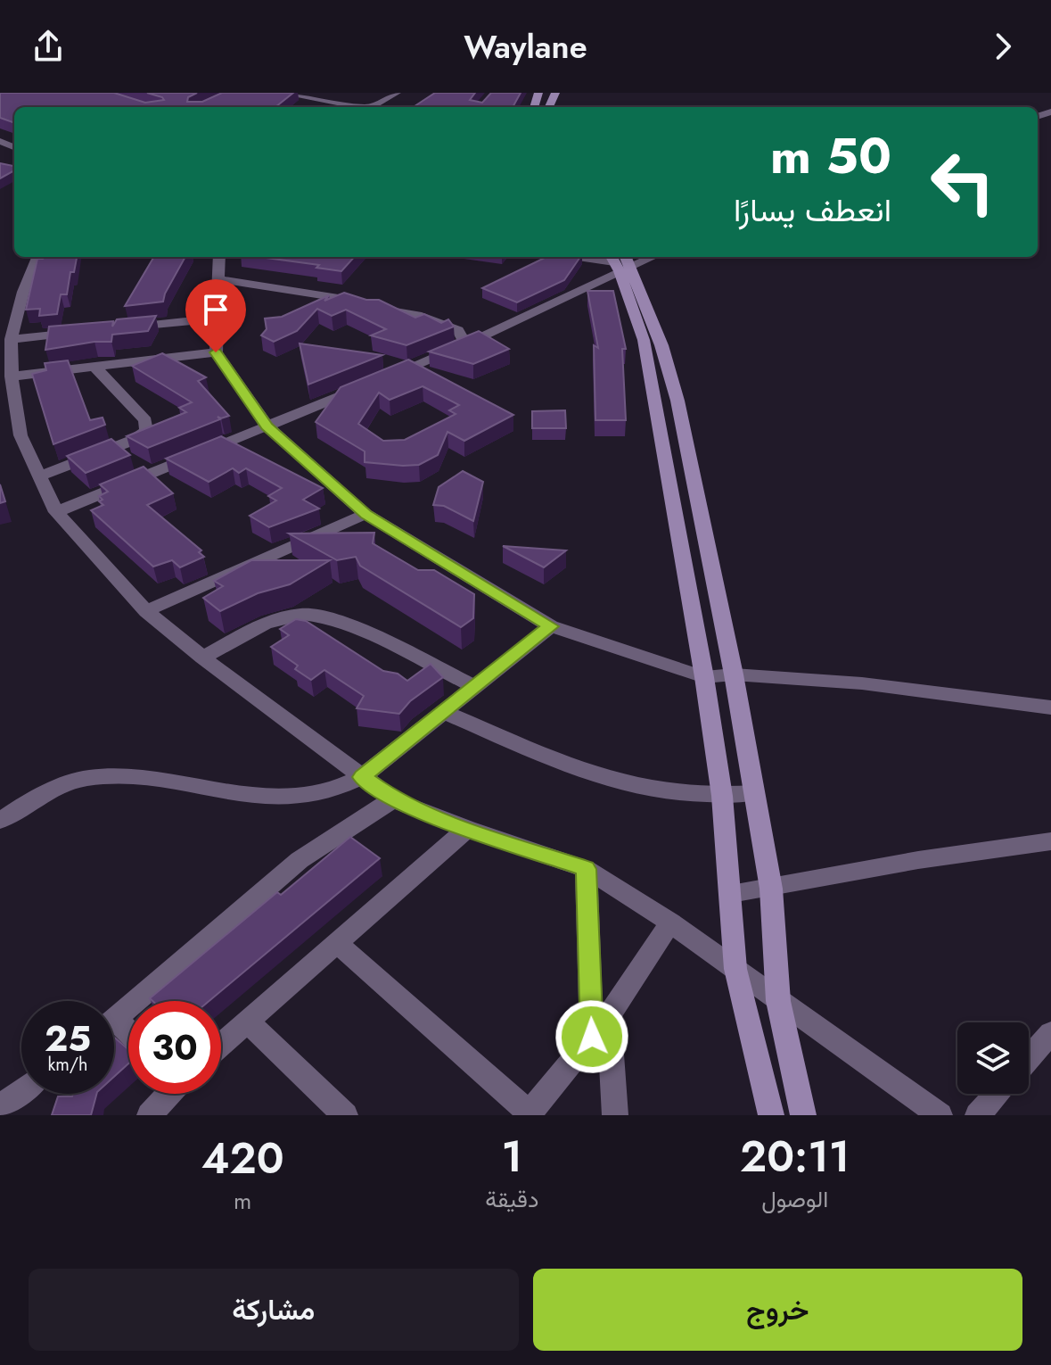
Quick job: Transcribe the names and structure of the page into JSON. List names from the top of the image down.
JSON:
{
  "page": {
    "header": "Waylane",
    "turn": ["50 m", "انعطف يسارًا"],
    "speed": "25 km/h",
    "limit": "30",
    "eta": [
      "20:11",
      "الوصول",
      "1",
      "دقيقة",
      "420",
      "m"
    ],
    "buttons": ["خروج", "مشاركة"]
  }
}
